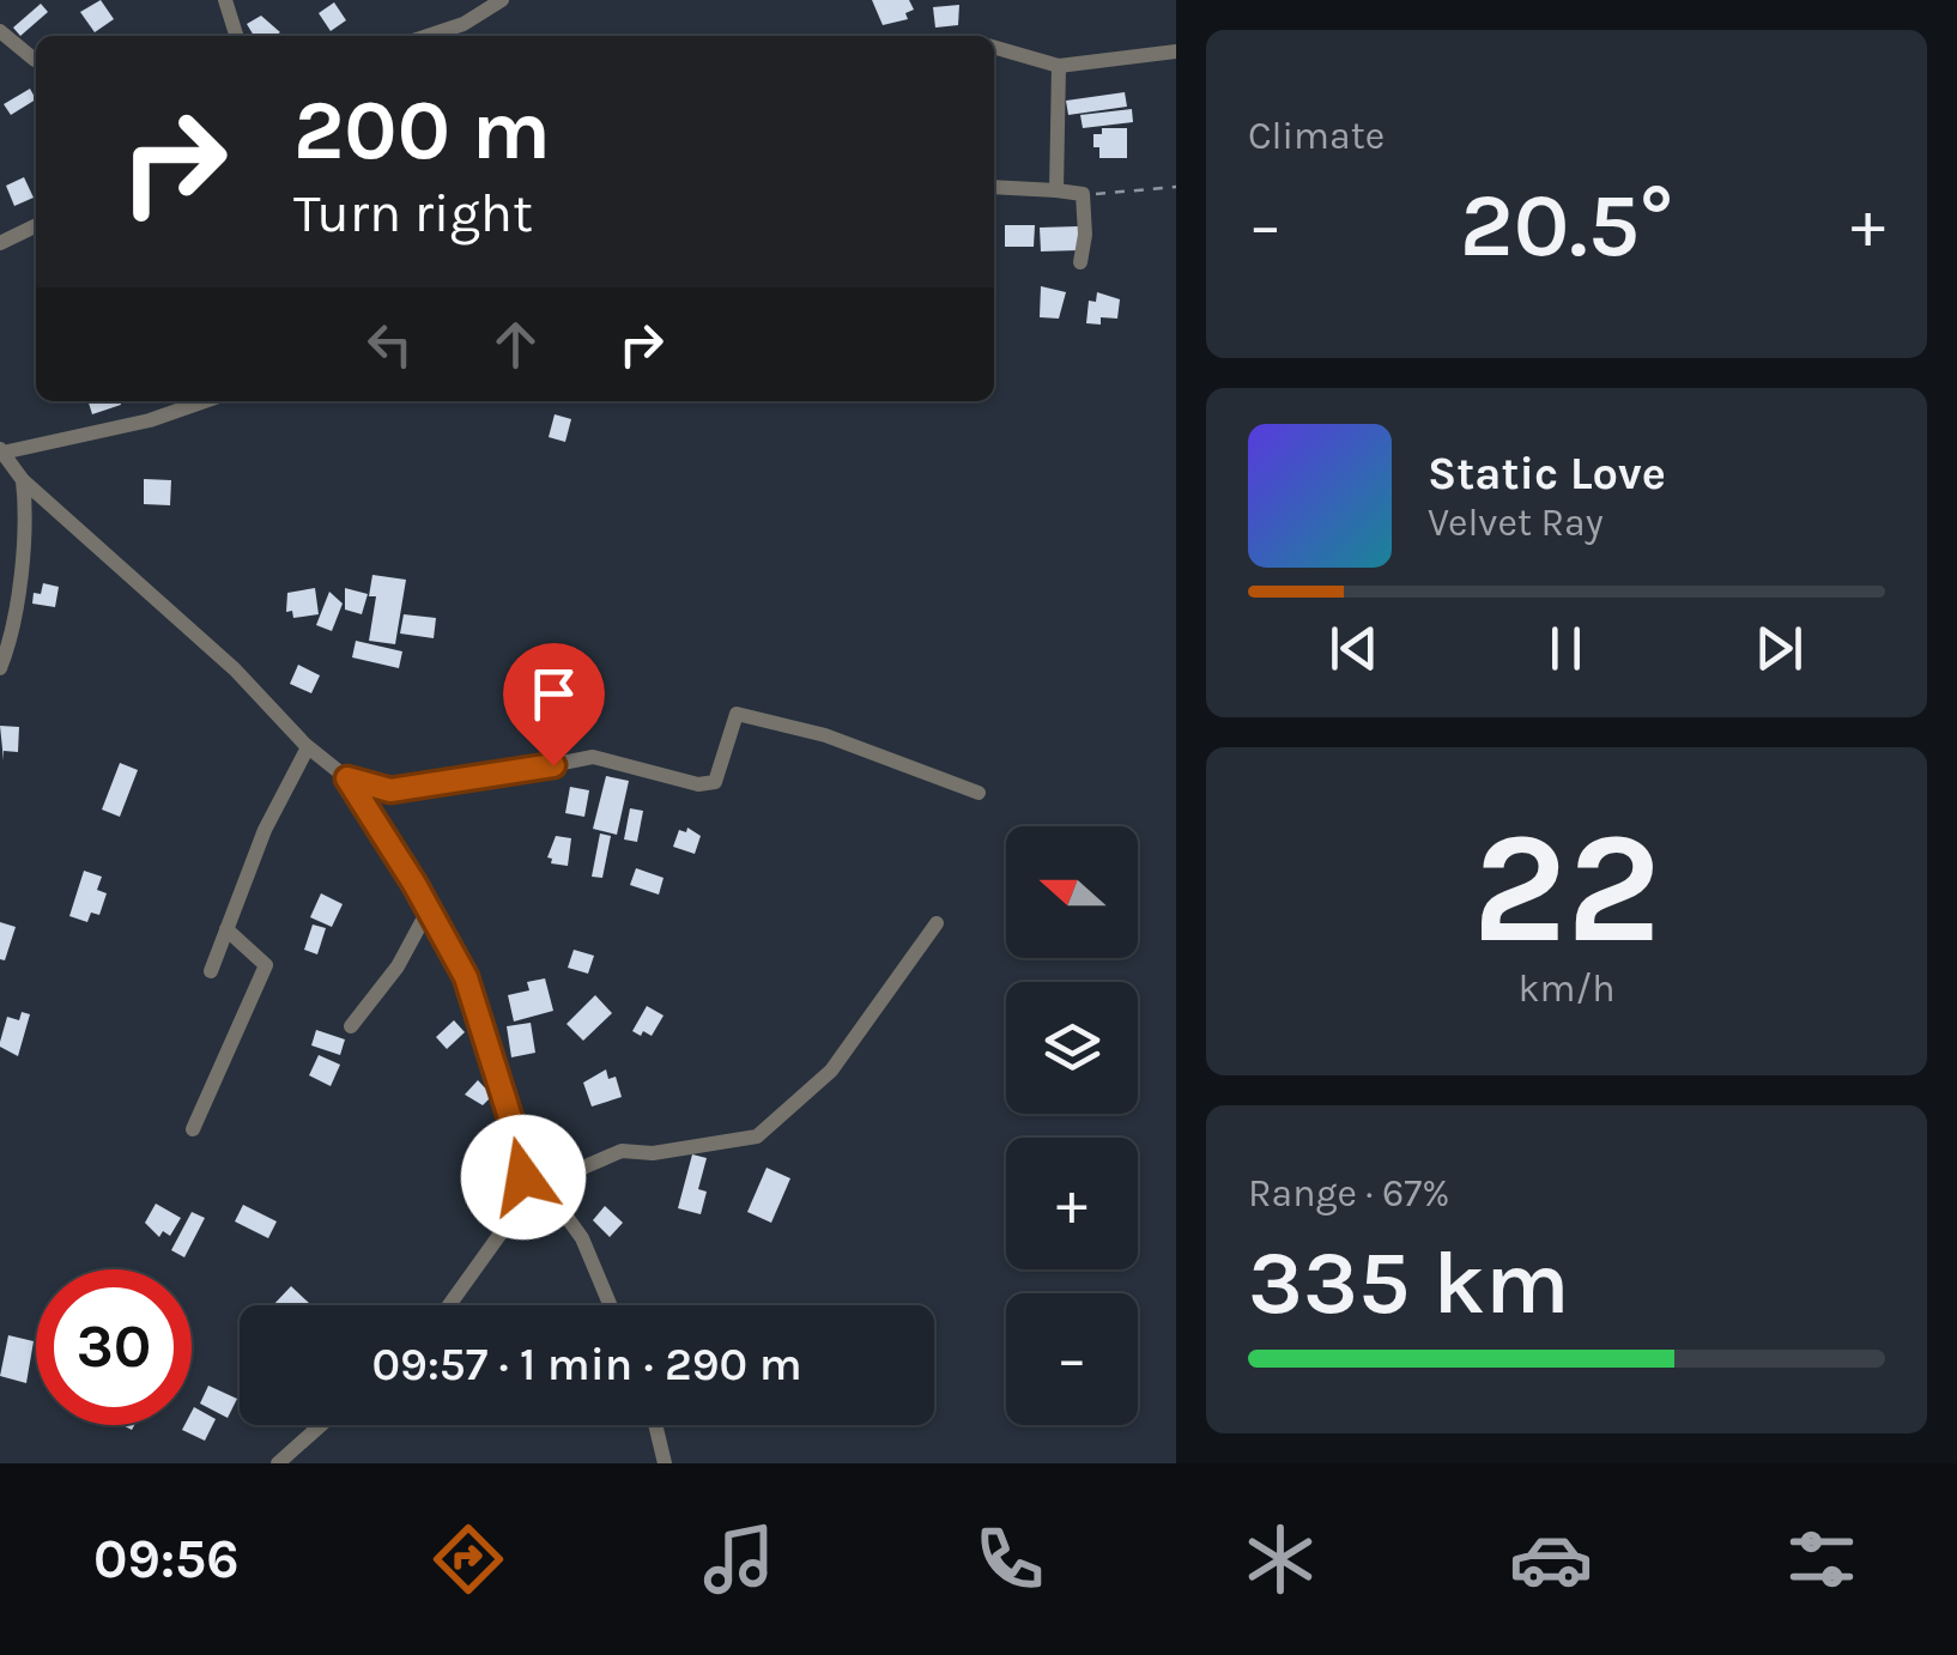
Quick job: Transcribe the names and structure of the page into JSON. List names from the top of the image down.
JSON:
{
  "north": "left",
  "page": {
    "tile": [
      "Climate",
      ["22", "km/h"],
      ["Range · 67%", "335 km"]
    ],
    "turn": ["200 m", "Turn right"],
    "heat": ["−", "20.5°", "+"],
    "song": ["Static Love", "Velvet Ray"],
    "map_buttons": ["+", "−"],
    "limit": "30",
    "trip": "09:57 · 1 min · 290 m",
    "tabs": "09:56"
  }
}
